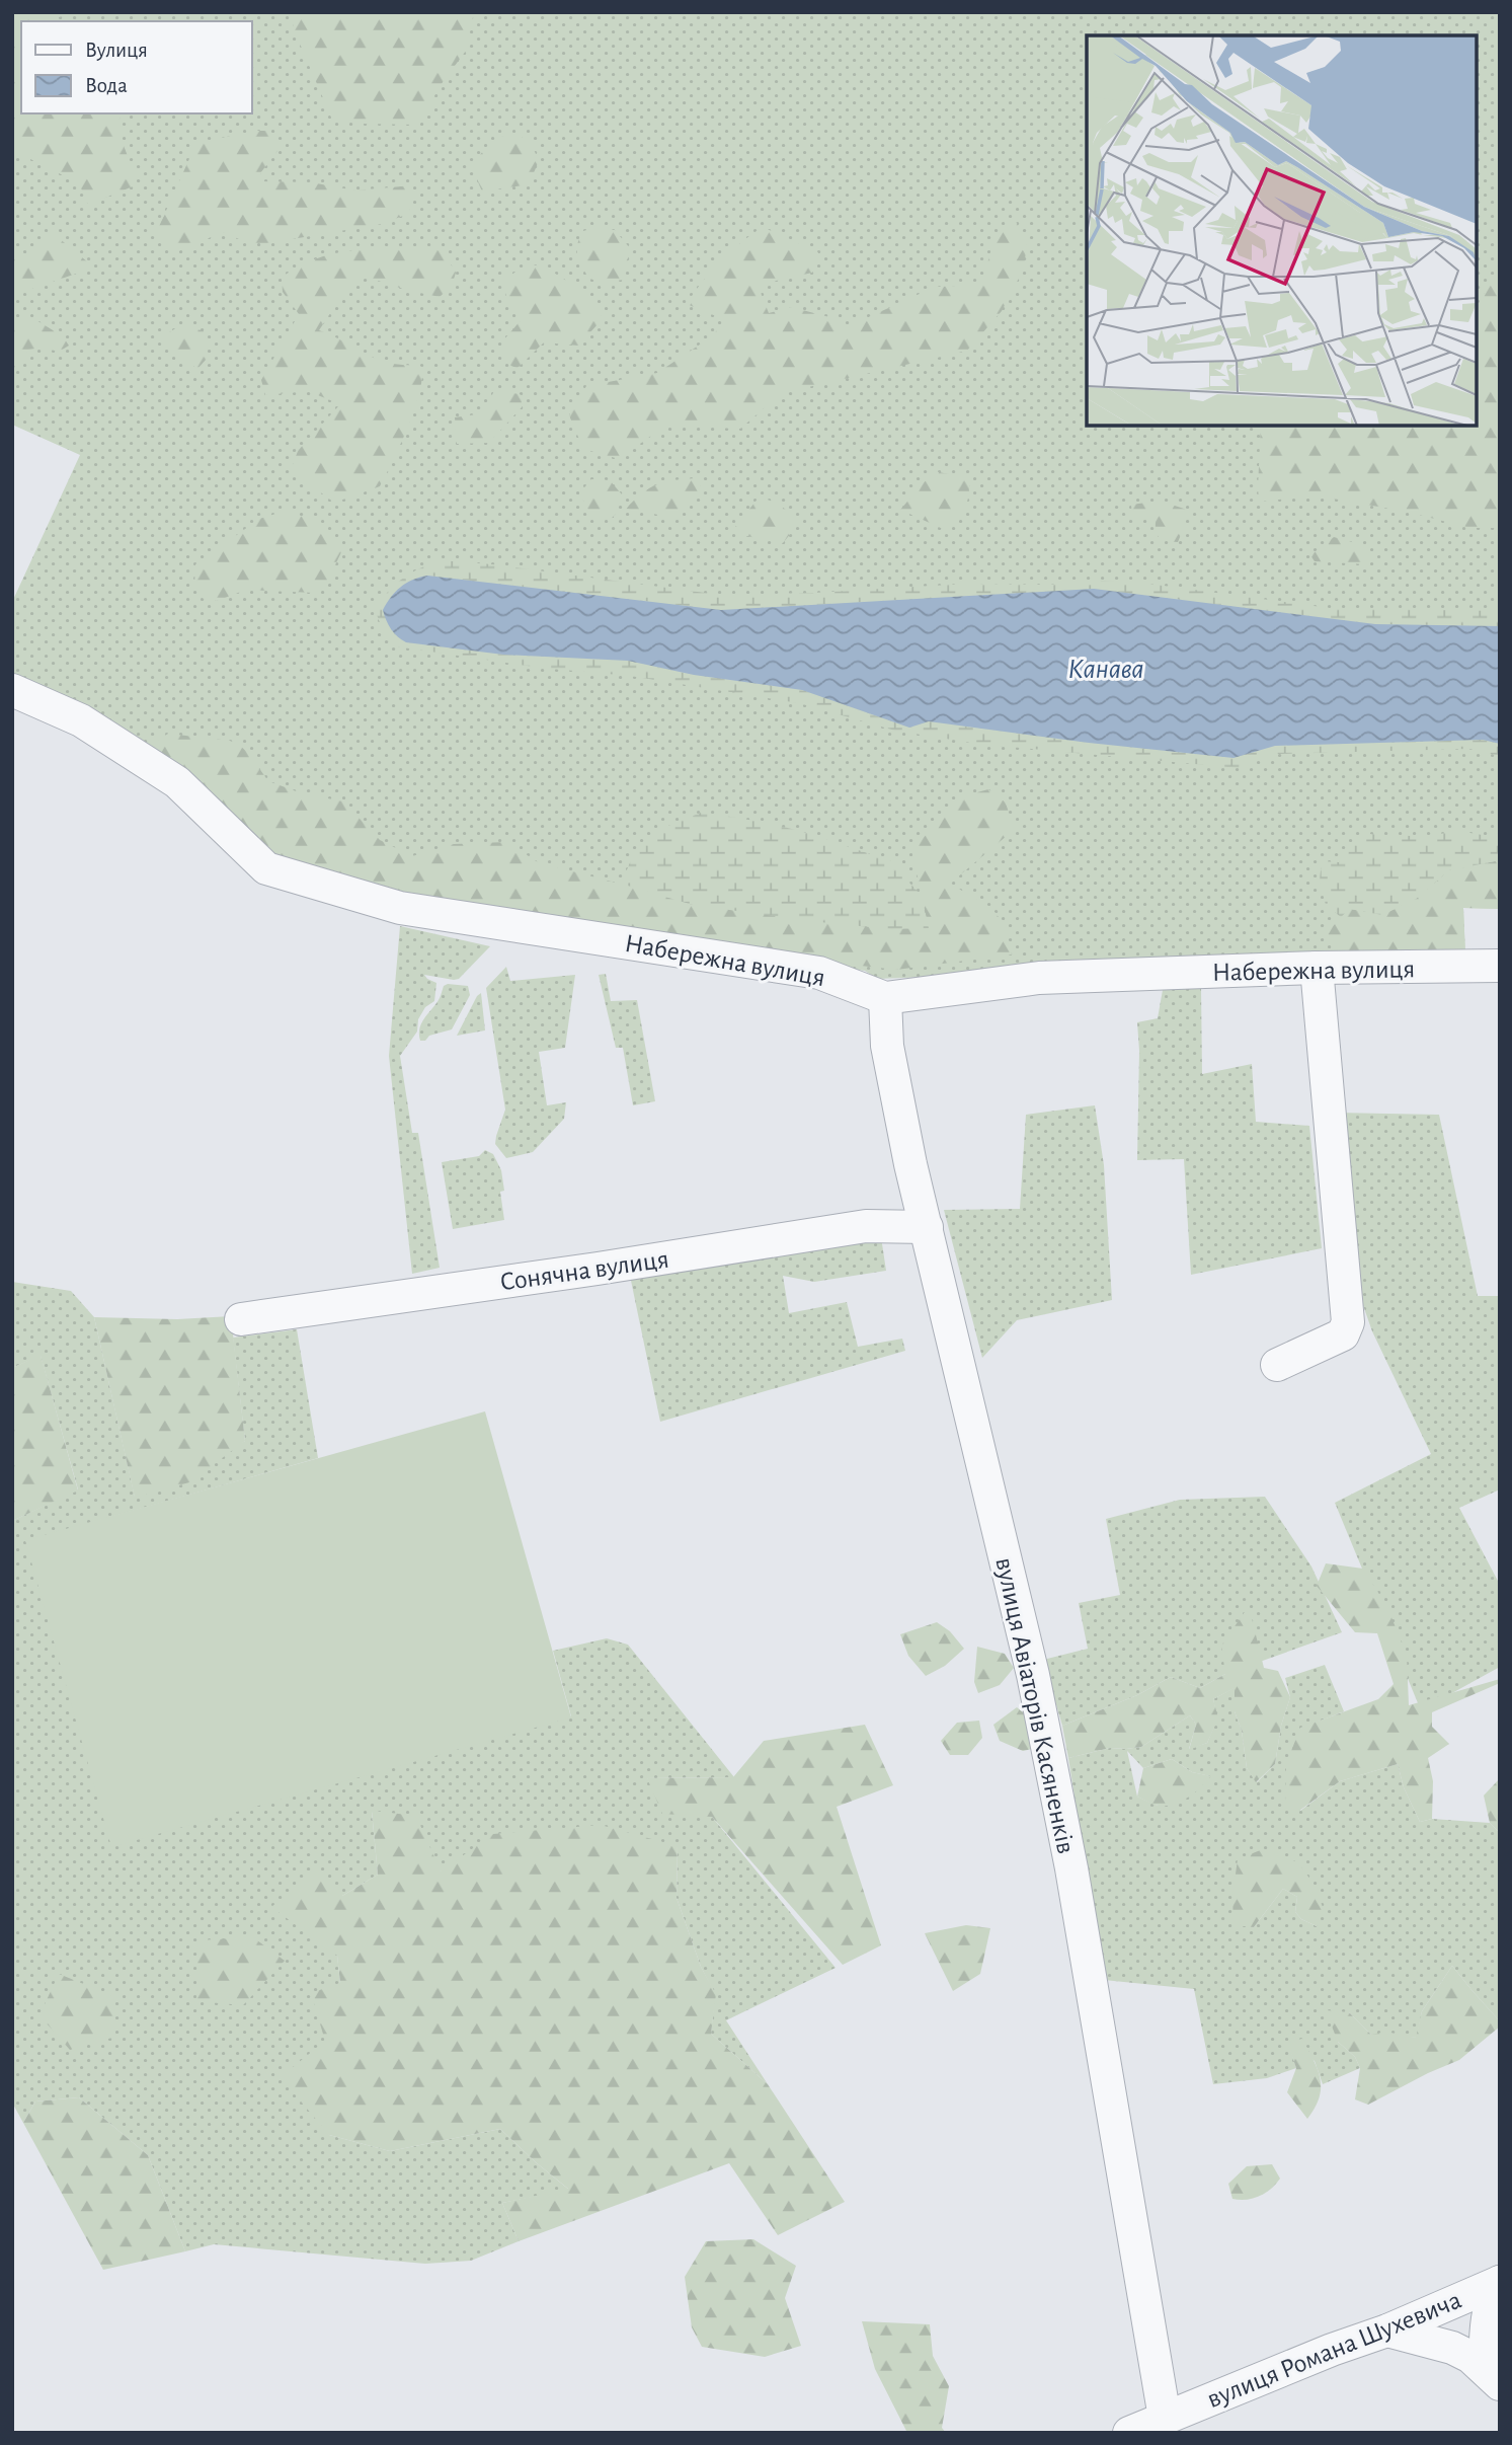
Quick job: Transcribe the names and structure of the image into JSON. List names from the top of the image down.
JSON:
{
  "streets": {
    "street": [
      "Набережна вулиця",
      "Сонячна вулиця",
      "вулиця Авіаторів Касяненків",
      "вулиця Романа Шухевича"
    ]
  },
  "crossings": [
    ["Набережна вулиця", "вулиця Авіаторів Касяненків"],
    ["Сонячна вулиця", "вулиця Авіаторів Касяненків"],
    ["вулиця Авіаторів Касяненків", "вулиця Романа Шухевича"]
  ],
  "water": ["Канава"],
  "legend": ["Вулиця", "Вода"]
}
